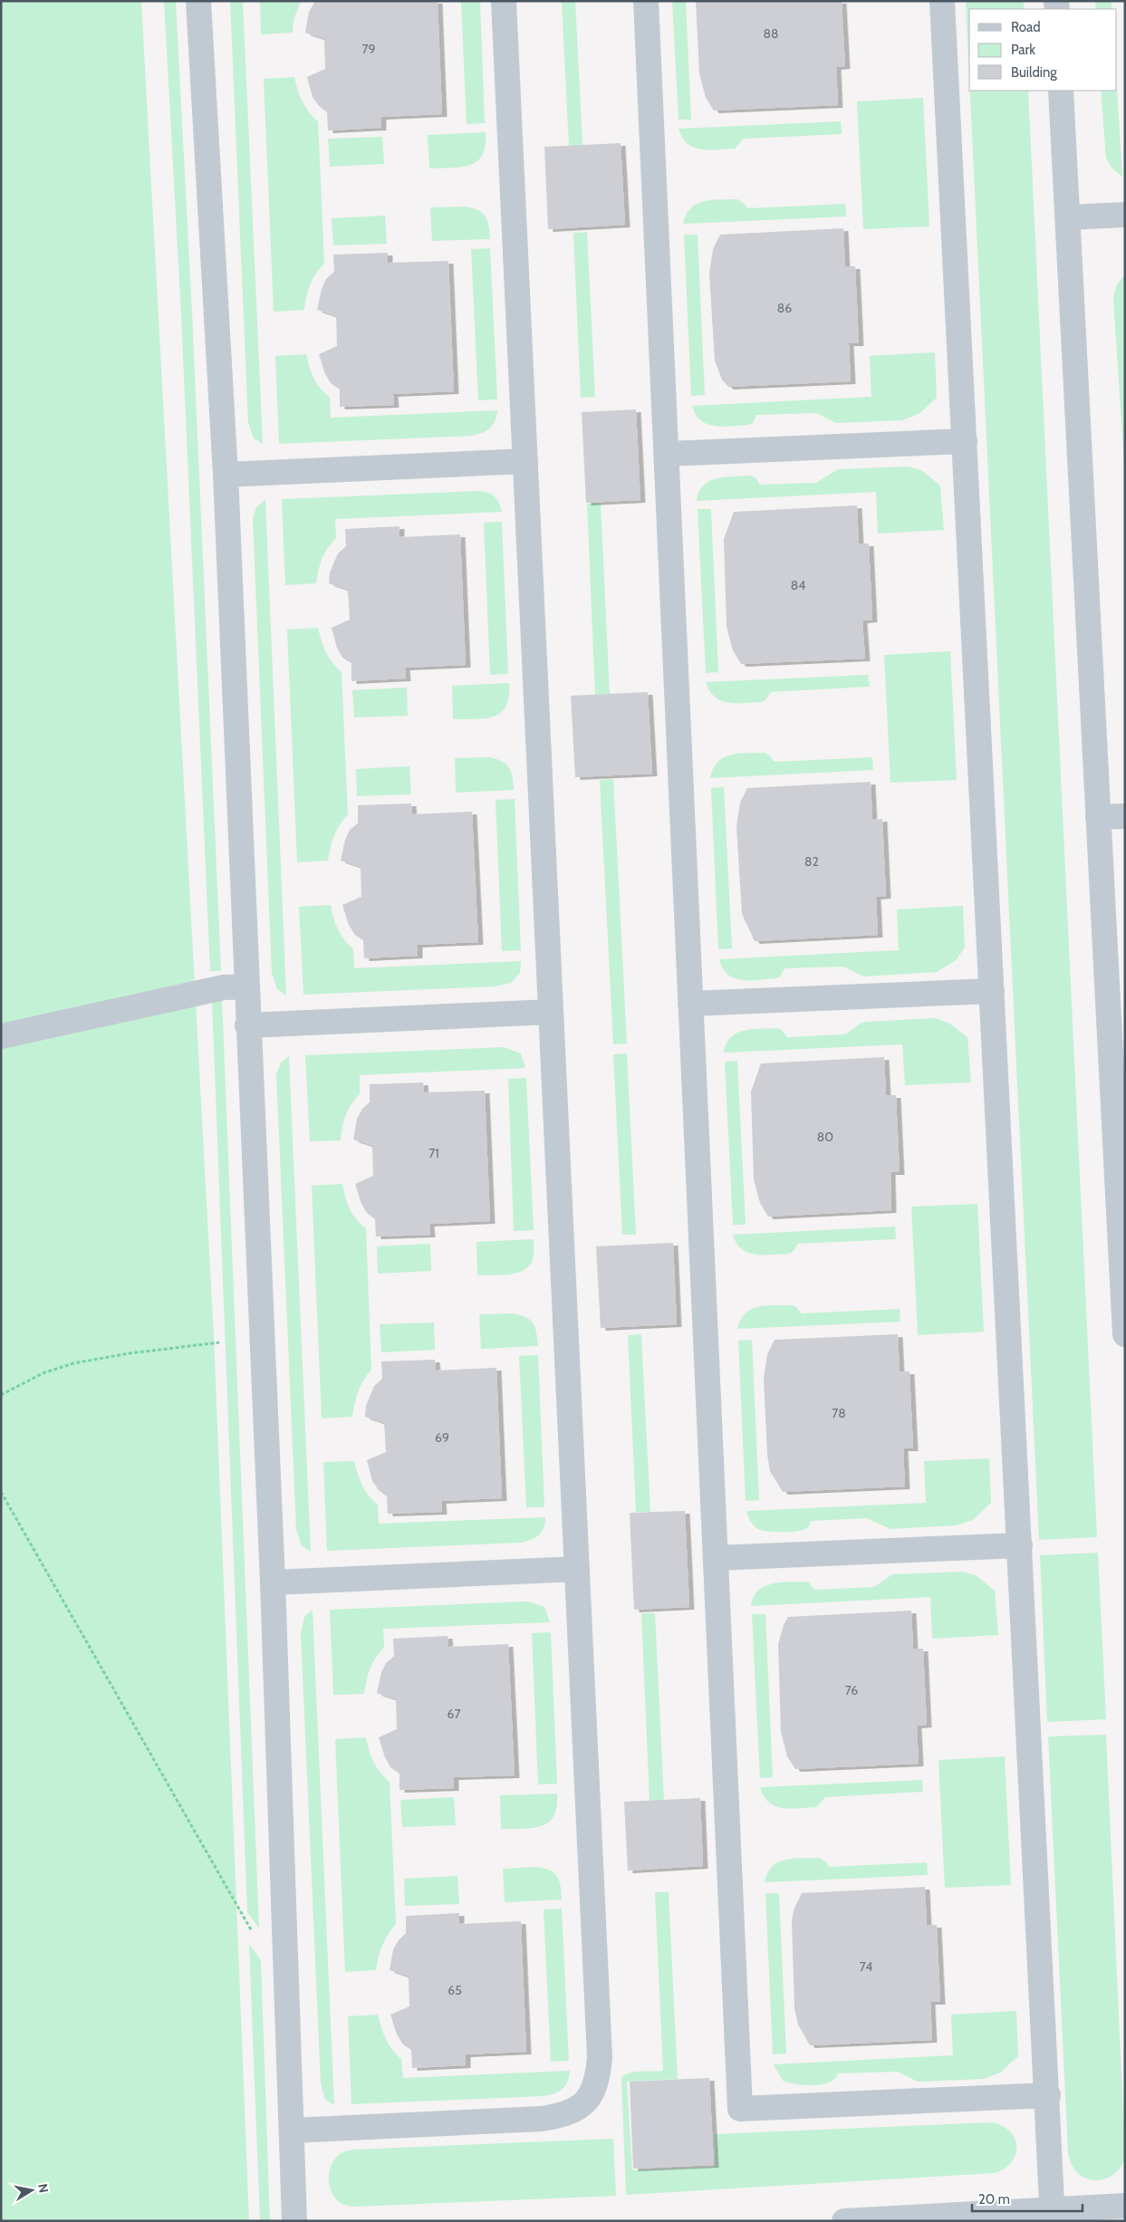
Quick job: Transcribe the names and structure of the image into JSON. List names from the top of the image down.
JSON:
{
  "house_numbers": [
    "88",
    "79",
    "86",
    "84",
    "82",
    "80",
    "71",
    "78",
    "69",
    "76",
    "67",
    "74",
    "65"
  ],
  "legend": ["Road", "Park", "Building"],
  "scale_bar": "20 m",
  "north": "right"
}
